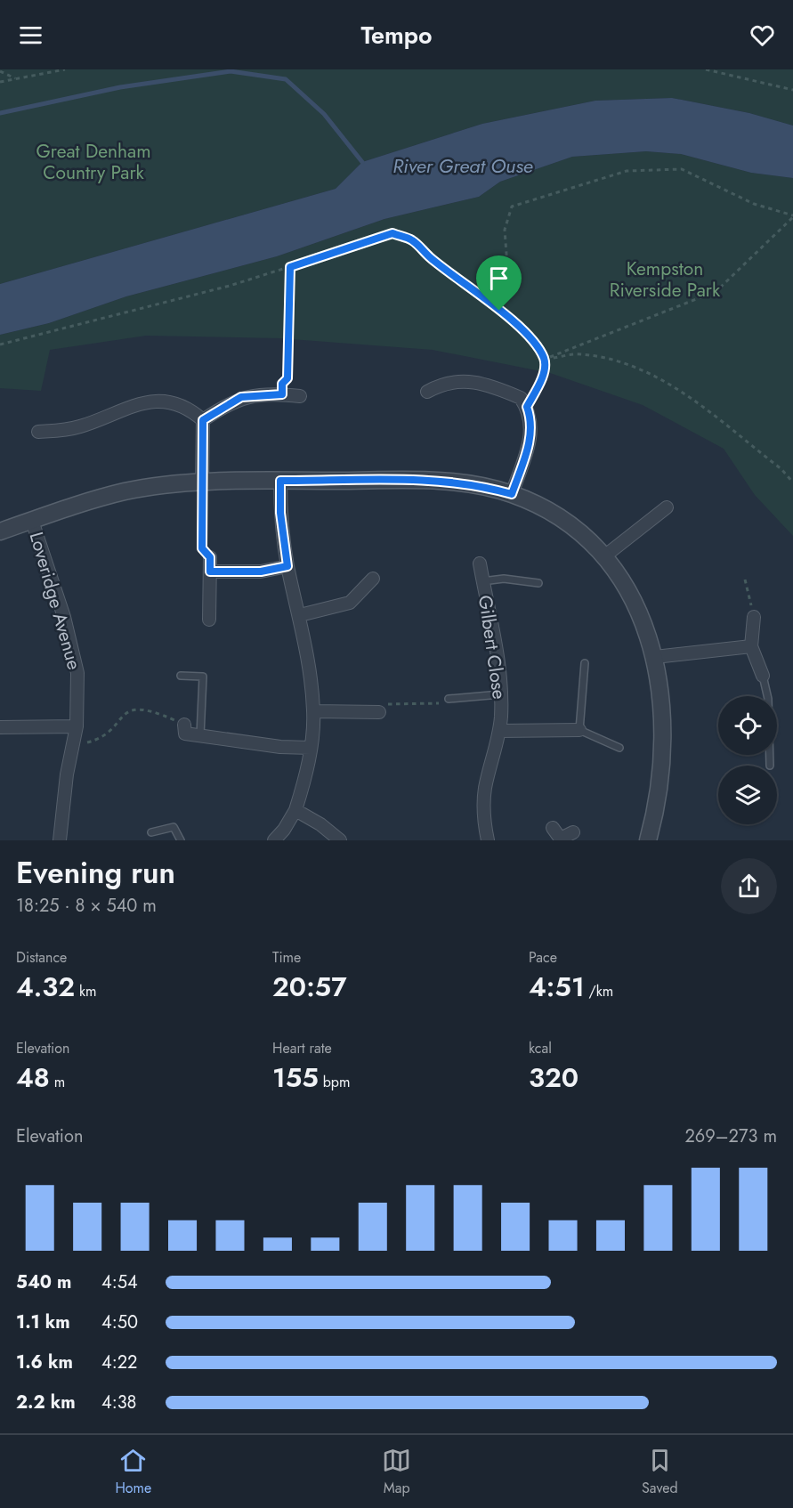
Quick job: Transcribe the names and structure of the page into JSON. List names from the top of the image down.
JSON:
{
  "streets": {
    "street": ["Loveridge Avenue", "Gilbert Close"]
  },
  "water": ["River Great Ouse"],
  "parks": ["Great Denham Country Park", "Kempston Riverside Park"],
  "page": {
    "header": "Tempo",
    "heading": ["Evening run", "18:25 · 8 × 540 m"],
    "stats": [
      ["Distance", "4.32 km"],
      ["Time", "20:57"],
      ["Pace", "4:51 /km"],
      ["Elevation", "48 m"],
      ["Heart rate", "155 bpm"],
      ["kcal", "320"]
    ],
    "chart": ["Elevation", "269–273 m"],
    "list": [
      {
        "name": "540 m",
        "note": "4:54"
      },
      {
        "name": "1.1 km",
        "note": "4:50"
      },
      {
        "name": "1.6 km",
        "note": "4:22"
      },
      {
        "name": "2.2 km",
        "note": "4:38"
      }
    ],
    "tabs": ["Home", "Map", "Saved"]
  }
}
